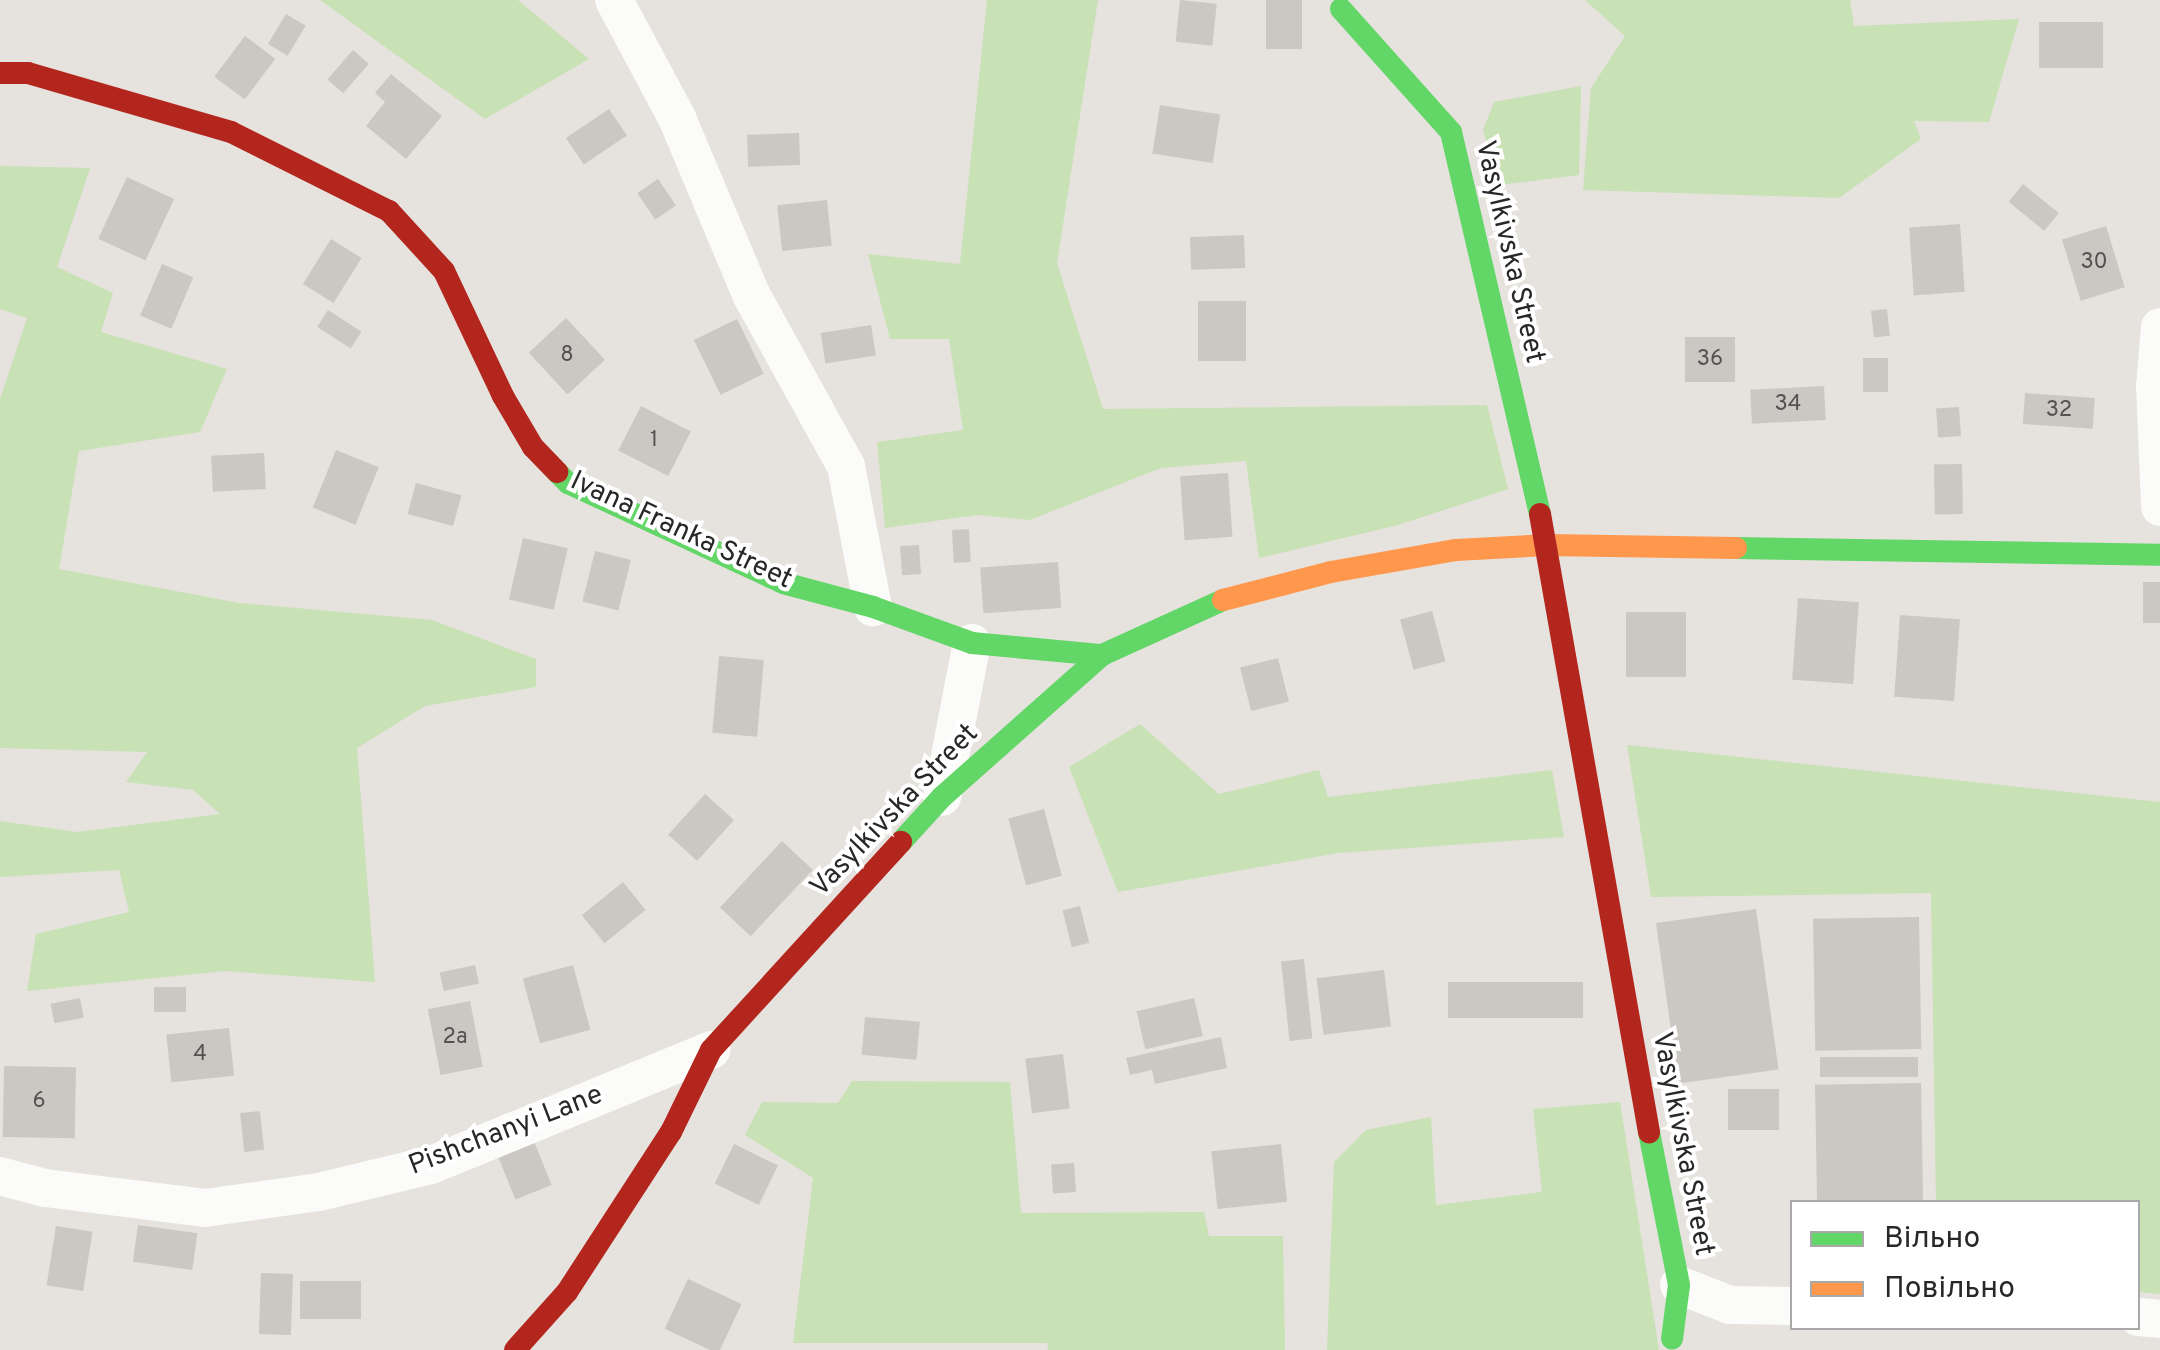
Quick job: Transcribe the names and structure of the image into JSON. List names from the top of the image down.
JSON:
{
  "streets": {
    "street": ["Vasylkivska Street", "Ivana Franka Street", "Pishchanyi Lane"]
  },
  "crossings": [
    ["Vasylkivska Street", "Ivana Franka Street"],
    ["Vasylkivska Street", "Pishchanyi Lane"]
  ],
  "house_numbers": [
    "30",
    "8",
    "36",
    "34",
    "32",
    "1",
    "2а",
    "4",
    "6"
  ],
  "legend": ["Вільно", "Повільно"]
}
